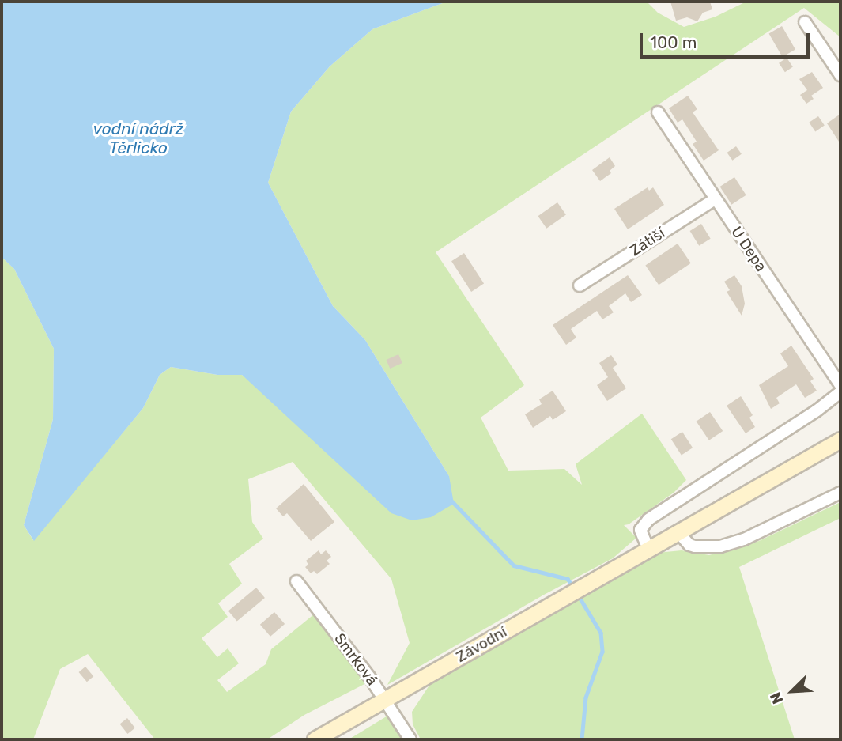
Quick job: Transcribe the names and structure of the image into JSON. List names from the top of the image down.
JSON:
{
  "streets": {
    "main road": ["Závodní"],
    "street": ["Zátiší", "U Depa", "Smrková"]
  },
  "crossings": [
    ["Zátiší", "U Depa"],
    ["Závodní", "Smrková"]
  ],
  "water": ["vodní nádrž Těrlicko"],
  "scale_bar": "100 m",
  "north": "bottom left"
}
